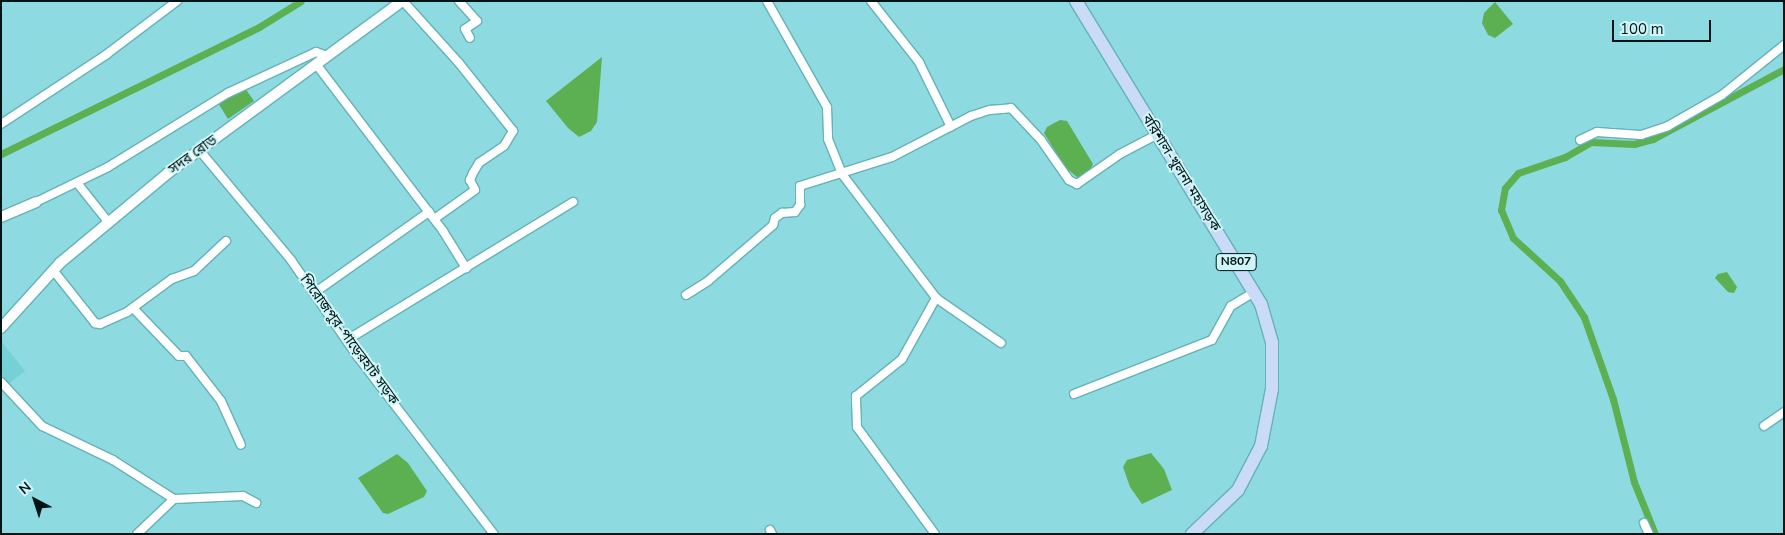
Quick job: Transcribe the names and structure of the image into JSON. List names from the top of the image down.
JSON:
{
  "streets": {
    "highway": ["বরিশাল-খুলনা মহাসড়ক", "N807"],
    "street": ["সদর রোড", "পিরোজপুর-পাড়েরহাট সড়ক"]
  },
  "crossings": [
    ["সদর রোড", "পিরোজপুর-পাড়েরহাট সড়ক"]
  ],
  "scale_bar": "100 m",
  "north": "top left"
}
